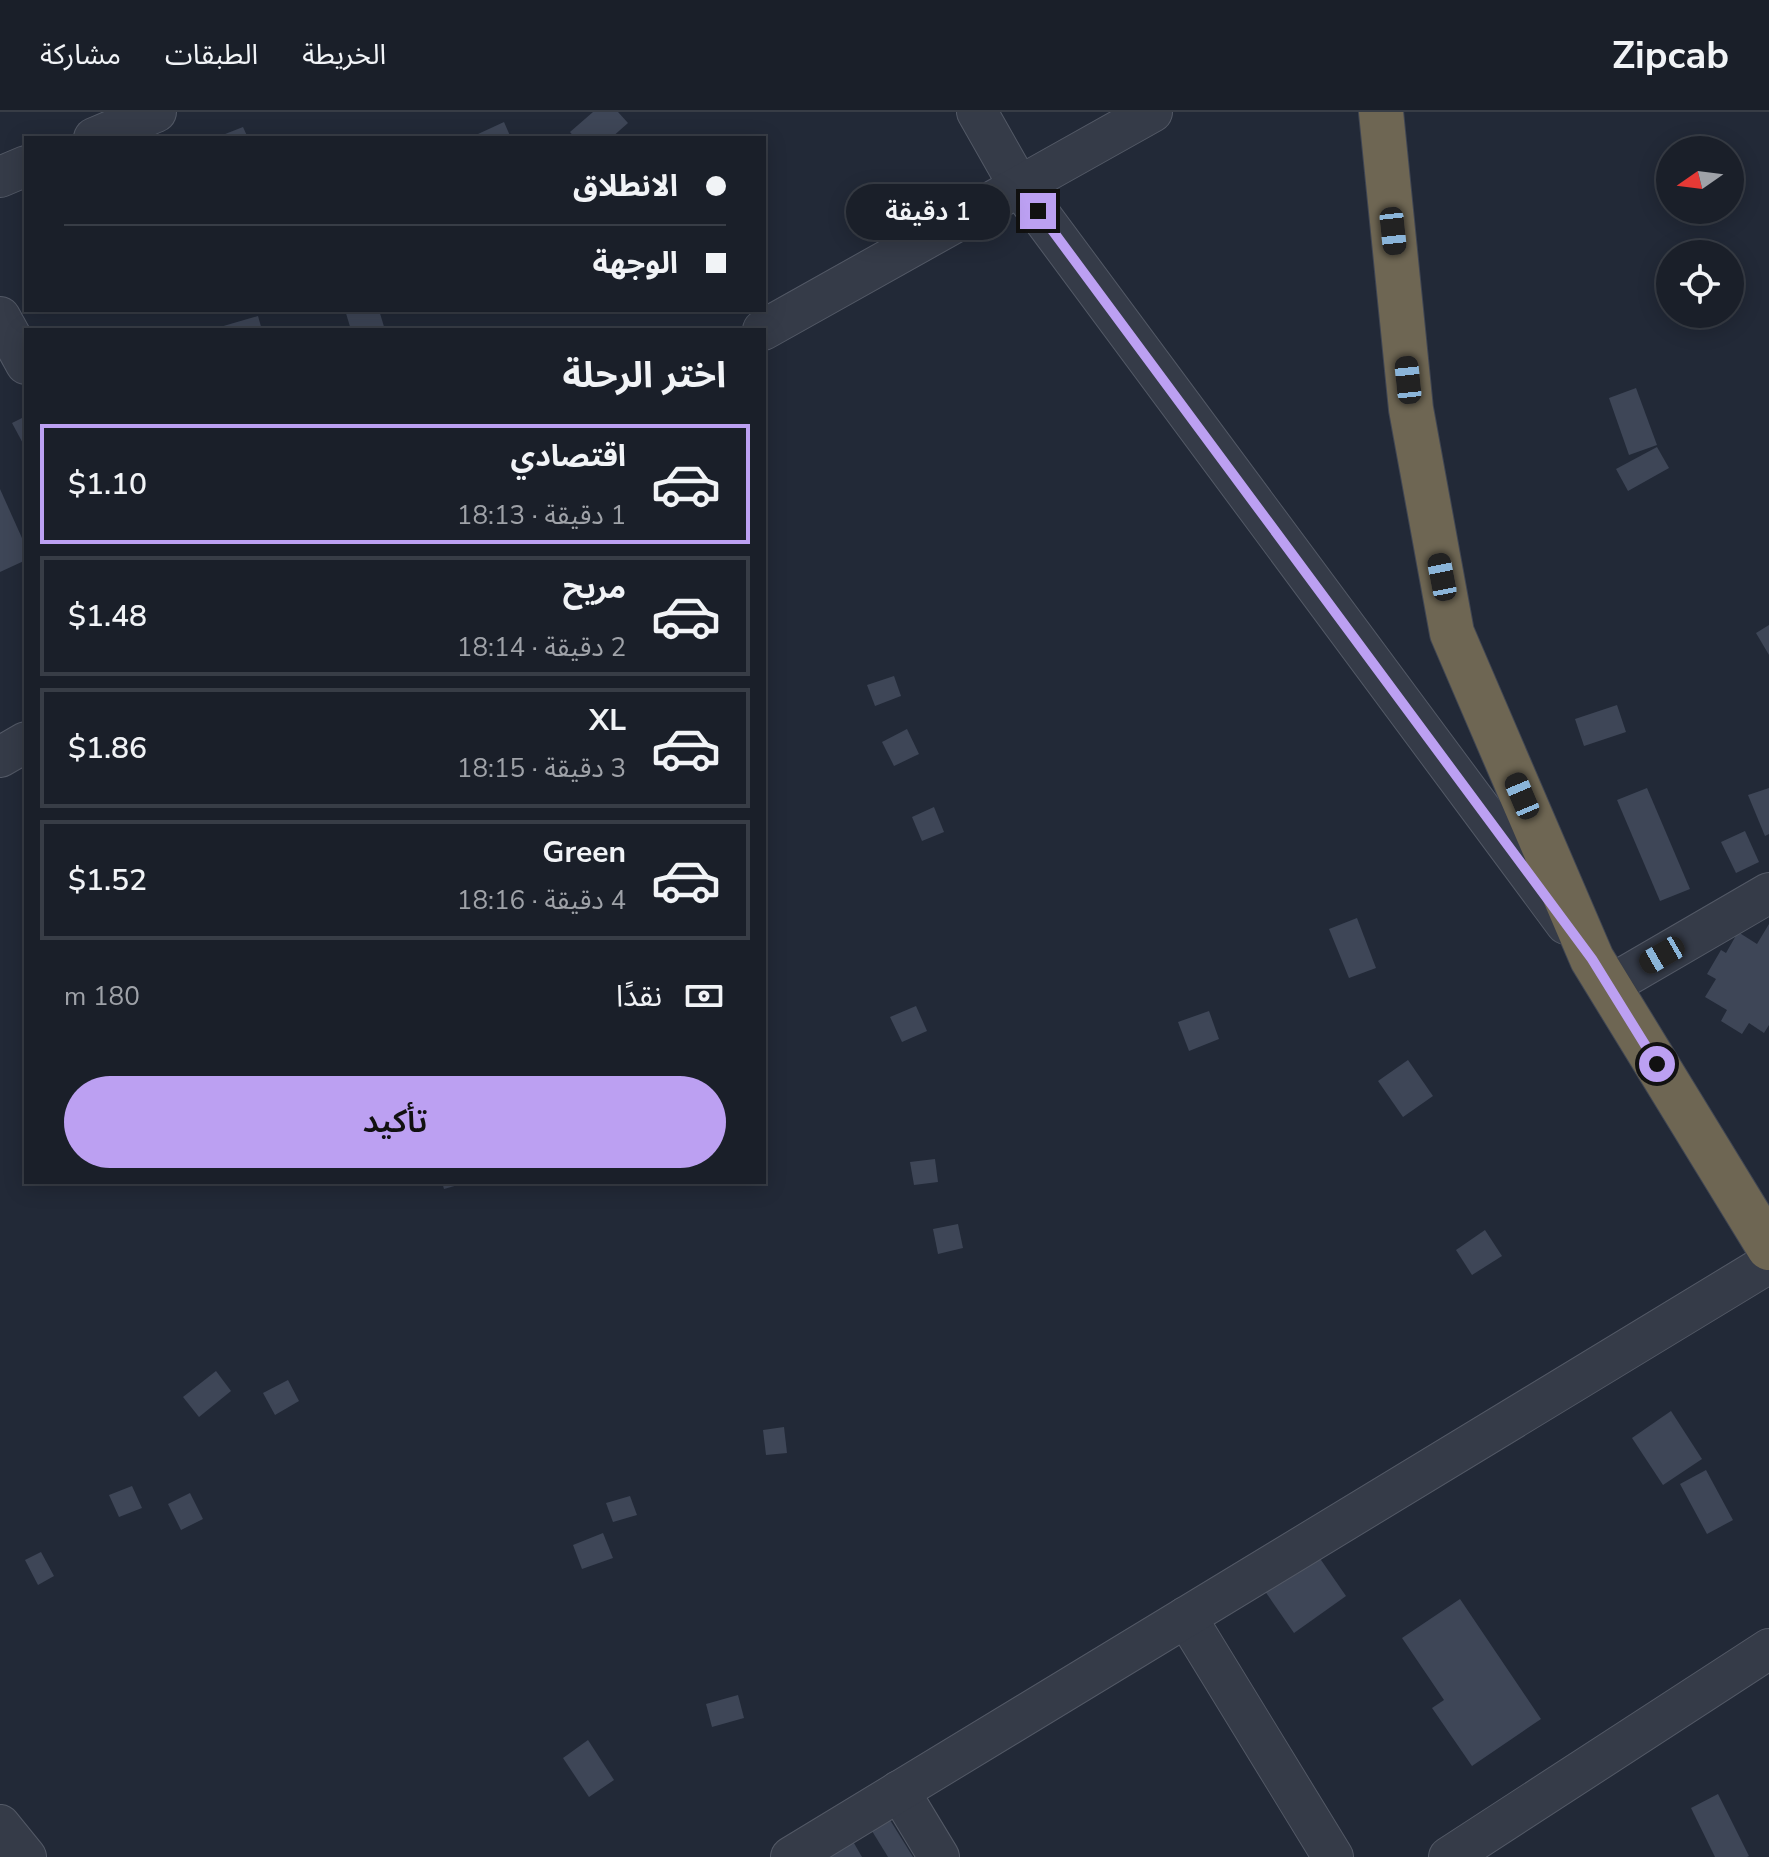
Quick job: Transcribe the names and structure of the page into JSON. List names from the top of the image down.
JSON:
{
  "north": "left",
  "page": {
    "header": "Zipcab",
    "nav": ["الخريطة", "الطبقات", "مشاركة"],
    "banner": ["الانطلاق", "الوجهة"],
    "bubble": "1 دقيقة",
    "heading": "اختر الرحلة",
    "list": [
      {
        "name": "اقتصادي",
        "note": "1 دقيقة · 18:13",
        "value": "$1.10"
      },
      {
        "name": "مريح",
        "note": "2 دقيقة · 18:14",
        "value": "$1.48"
      },
      {
        "name": "XL",
        "note": "3 دقيقة · 18:15",
        "value": "$1.86"
      },
      {
        "name": "Green",
        "note": "4 دقيقة · 18:16",
        "value": "$1.52"
      }
    ],
    "pay": ["نقدًا", "180 m"],
    "buttons": "تأكيد"
  }
}
